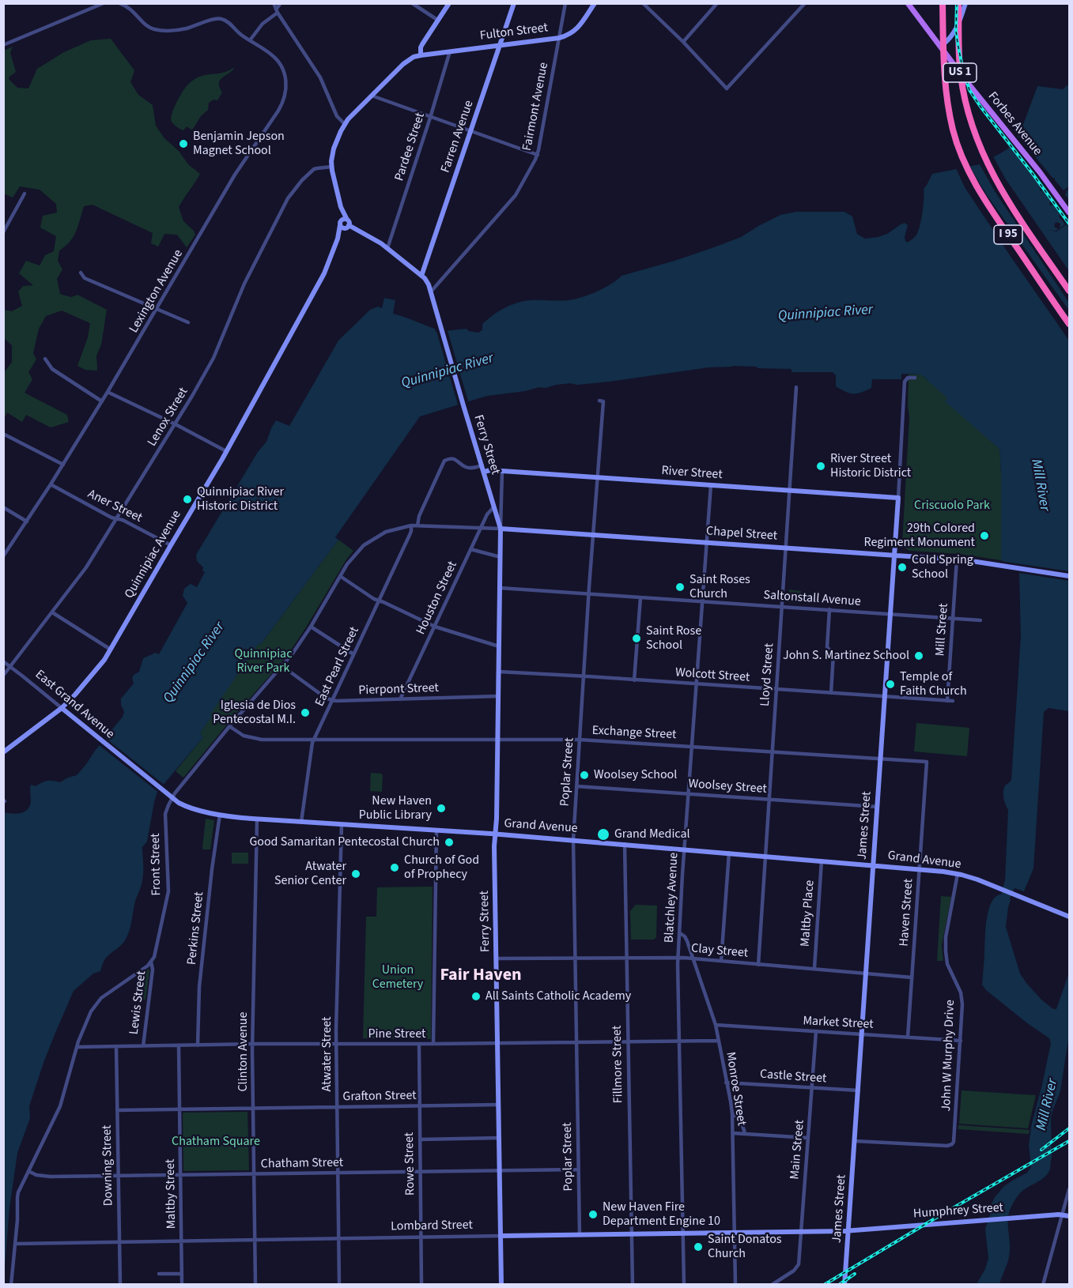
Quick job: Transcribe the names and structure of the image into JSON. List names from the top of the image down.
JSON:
{
  "streets": {
    "highway": ["I 95"],
    "main road": [
      "Fulton Street",
      "US 1",
      "Forbes Avenue",
      "Farren Avenue",
      "Ferry Street",
      "River Street",
      "Chapel Street",
      "Quinnipiac Avenue",
      "East Grand Avenue",
      "James Street",
      "Grand Avenue",
      "Humphrey Street",
      "Lombard Street"
    ],
    "street": [
      "Fairmont Avenue",
      "Pardee Street",
      "Lexington Avenue",
      "Lenox Street",
      "Aner Street",
      "Houston Street",
      "Saltonstall Avenue",
      "Mill Street",
      "East Pearl Street",
      "Lloyd Street",
      "Wolcott Street",
      "Pierpont Street",
      "Exchange Street",
      "Poplar Street",
      "Woolsey Street",
      "Front Street",
      "Blatchley Avenue",
      "Haven Street",
      "Maltby Place",
      "Perkins Street",
      "Clay Street",
      "Lewis Street",
      "Market Street",
      "Pine Street",
      "Clinton Avenue",
      "Atwater Street",
      "John W Murphy Drive",
      "Fillmore Street",
      "Castle Street",
      "Monroe Street",
      "Grafton Street",
      "Main Street",
      "Chatham Street",
      "Rowe Street",
      "Downing Street",
      "Maltby Street"
    ]
  },
  "crossings": [
    ["Fulton Street", "Fairmont Avenue"],
    ["Fulton Street", "Farren Avenue"],
    ["Fulton Street", "Pardee Street"],
    ["Fulton Street", "Quinnipiac Avenue"],
    ["Fairmont Avenue", "Ferry Street"],
    ["Farren Avenue", "Ferry Street"],
    ["Pardee Street", "Ferry Street"],
    ["Lexington Avenue", "Aner Street"],
    ["Lenox Street", "Aner Street"],
    ["Lenox Street", "Quinnipiac Avenue"],
    ["Lenox Street", "East Grand Avenue"],
    ["Ferry Street", "River Street"],
    ["Ferry Street", "Chapel Street"],
    ["Ferry Street", "Quinnipiac Avenue"],
    ["Ferry Street", "Houston Street"],
    ["Ferry Street", "Saltonstall Avenue"],
    ["Ferry Street", "Wolcott Street"],
    ["Ferry Street", "Pierpont Street"],
    ["Ferry Street", "Exchange Street"],
    ["Ferry Street", "Grand Avenue"],
    ["Ferry Street", "Clay Street"],
    ["Ferry Street", "Pine Street"],
    ["Ferry Street", "Grafton Street"],
    ["Ferry Street", "Chatham Street"],
    ["Ferry Street", "Lombard Street"],
    ["River Street", "Lloyd Street"],
    ["River Street", "Poplar Street"],
    ["River Street", "James Street"],
    ["River Street", "Blatchley Avenue"],
    ["Aner Street", "Quinnipiac Avenue"],
    ["Chapel Street", "Houston Street"],
    ["Chapel Street", "Mill Street"],
    ["Chapel Street", "East Pearl Street"],
    ["Chapel Street", "Lloyd Street"],
    ["Chapel Street", "Poplar Street"],
    ["Chapel Street", "James Street"],
    ["Chapel Street", "Front Street"],
    ["Chapel Street", "Blatchley Avenue"],
    ["Quinnipiac Avenue", "East Grand Avenue"],
    ["Houston Street", "Pierpont Street"],
    ["Saltonstall Avenue", "Mill Street"],
    ["Saltonstall Avenue", "Lloyd Street"],
    ["Saltonstall Avenue", "Poplar Street"],
    ["Saltonstall Avenue", "James Street"],
    ["Saltonstall Avenue", "Blatchley Avenue"],
    ["Mill Street", "Wolcott Street"],
    ["East Pearl Street", "Pierpont Street"],
    ["East Pearl Street", "Exchange Street"],
    ["East Pearl Street", "Grand Avenue"],
    ["East Pearl Street", "Front Street"],
    ["Lloyd Street", "Wolcott Street"],
    ["Lloyd Street", "Exchange Street"],
    ["Lloyd Street", "Woolsey Street"],
    ["Lloyd Street", "Grand Avenue"],
    ["Lloyd Street", "Clay Street"],
    ["Wolcott Street", "Poplar Street"],
    ["Wolcott Street", "James Street"],
    ["Wolcott Street", "Blatchley Avenue"],
    ["East Grand Avenue", "Grand Avenue"],
    ["Exchange Street", "Poplar Street"],
    ["Exchange Street", "James Street"],
    ["Exchange Street", "Front Street"],
    ["Exchange Street", "Blatchley Avenue"],
    ["Exchange Street", "Haven Street"],
    ["Poplar Street", "Woolsey Street"],
    ["Poplar Street", "Grand Avenue"],
    ["Poplar Street", "Clay Street"],
    ["Poplar Street", "Pine Street"],
    ["Poplar Street", "Chatham Street"],
    ["Poplar Street", "Lombard Street"],
    ["Woolsey Street", "James Street"],
    ["Woolsey Street", "Blatchley Avenue"],
    ["James Street", "Grand Avenue"],
    ["James Street", "Clay Street"],
    ["James Street", "Market Street"],
    ["James Street", "John W Murphy Drive"],
    ["James Street", "Castle Street"],
    ["James Street", "Humphrey Street"],
    ["James Street", "Lombard Street"],
    ["Grand Avenue", "Front Street"],
    ["Grand Avenue", "Blatchley Avenue"],
    ["Grand Avenue", "Haven Street"],
    ["Grand Avenue", "Maltby Place"],
    ["Grand Avenue", "Perkins Street"],
    ["Grand Avenue", "Clinton Avenue"],
    ["Grand Avenue", "Atwater Street"],
    ["Grand Avenue", "John W Murphy Drive"],
    ["Grand Avenue", "Fillmore Street"],
    ["Front Street", "Lewis Street"],
    ["Blatchley Avenue", "Clay Street"],
    ["Blatchley Avenue", "Pine Street"],
    ["Blatchley Avenue", "Monroe Street"],
    ["Blatchley Avenue", "Lombard Street"],
    ["Haven Street", "Clay Street"],
    ["Haven Street", "Market Street"],
    ["Maltby Place", "Clay Street"],
    ["Perkins Street", "Pine Street"],
    ["Clay Street", "Fillmore Street"],
    ["Clay Street", "Monroe Street"],
    ["Lewis Street", "Pine Street"],
    ["Market Street", "John W Murphy Drive"],
    ["Market Street", "Monroe Street"],
    ["Market Street", "Main Street"],
    ["Pine Street", "Clinton Avenue"],
    ["Pine Street", "Atwater Street"],
    ["Pine Street", "Fillmore Street"],
    ["Pine Street", "Monroe Street"],
    ["Pine Street", "Rowe Street"],
    ["Pine Street", "Downing Street"],
    ["Pine Street", "Maltby Street"],
    ["Clinton Avenue", "Grafton Street"],
    ["Clinton Avenue", "Chatham Street"],
    ["Clinton Avenue", "Lombard Street"],
    ["Atwater Street", "Grafton Street"],
    ["Atwater Street", "Chatham Street"],
    ["Atwater Street", "Lombard Street"],
    ["Fillmore Street", "Lombard Street"],
    ["Castle Street", "Monroe Street"],
    ["Castle Street", "Main Street"],
    ["Monroe Street", "Lombard Street"],
    ["Grafton Street", "Rowe Street"],
    ["Grafton Street", "Downing Street"],
    ["Grafton Street", "Maltby Street"],
    ["Main Street", "Lombard Street"],
    ["Chatham Street", "Rowe Street"],
    ["Chatham Street", "Downing Street"],
    ["Chatham Street", "Maltby Street"],
    ["Rowe Street", "Lombard Street"],
    ["Downing Street", "Lombard Street"],
    ["Maltby Street", "Lombard Street"],
    ["Humphrey Street", "Lombard Street"]
  ],
  "districts": ["Fair Haven"],
  "water": ["Quinnipiac River", "Mill River"],
  "parks": [
    "Criscuolo Park",
    "Quinnipiac River Park",
    "Union Cemetery",
    "Chatham Square"
  ],
  "places": [
    "Benjamin Jepson Magnet School",
    "River Street Historic District",
    "Quinnipiac River Historic District",
    "29th Colored Regiment Monument",
    "Cold Spring School",
    "Saint Roses Church",
    "Saint Rose School",
    "John S. Martinez School",
    "Temple of Faith Church",
    "Iglesia de Dios Pentecostal M.I.",
    "Woolsey School",
    "New Haven Public Library",
    "Grand Medical",
    "Good Samaritan Pentecostal Church",
    "Church of God of Prophecy",
    "Atwater Senior Center",
    "All Saints Catholic Academy",
    "New Haven Fire Department Engine 10",
    "Saint Donatos Church"
  ]
}
